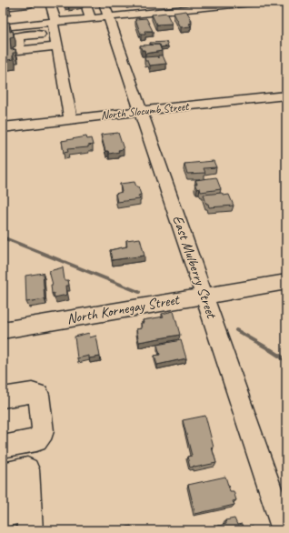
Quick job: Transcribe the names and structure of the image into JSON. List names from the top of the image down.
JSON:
{
  "streets": {
    "street": ["North Slocumb Street", "East Mulberry Street", "North Kornegay Street"]
  },
  "crossings": [
    ["North Slocumb Street", "East Mulberry Street"],
    ["East Mulberry Street", "North Kornegay Street"]
  ]
}
